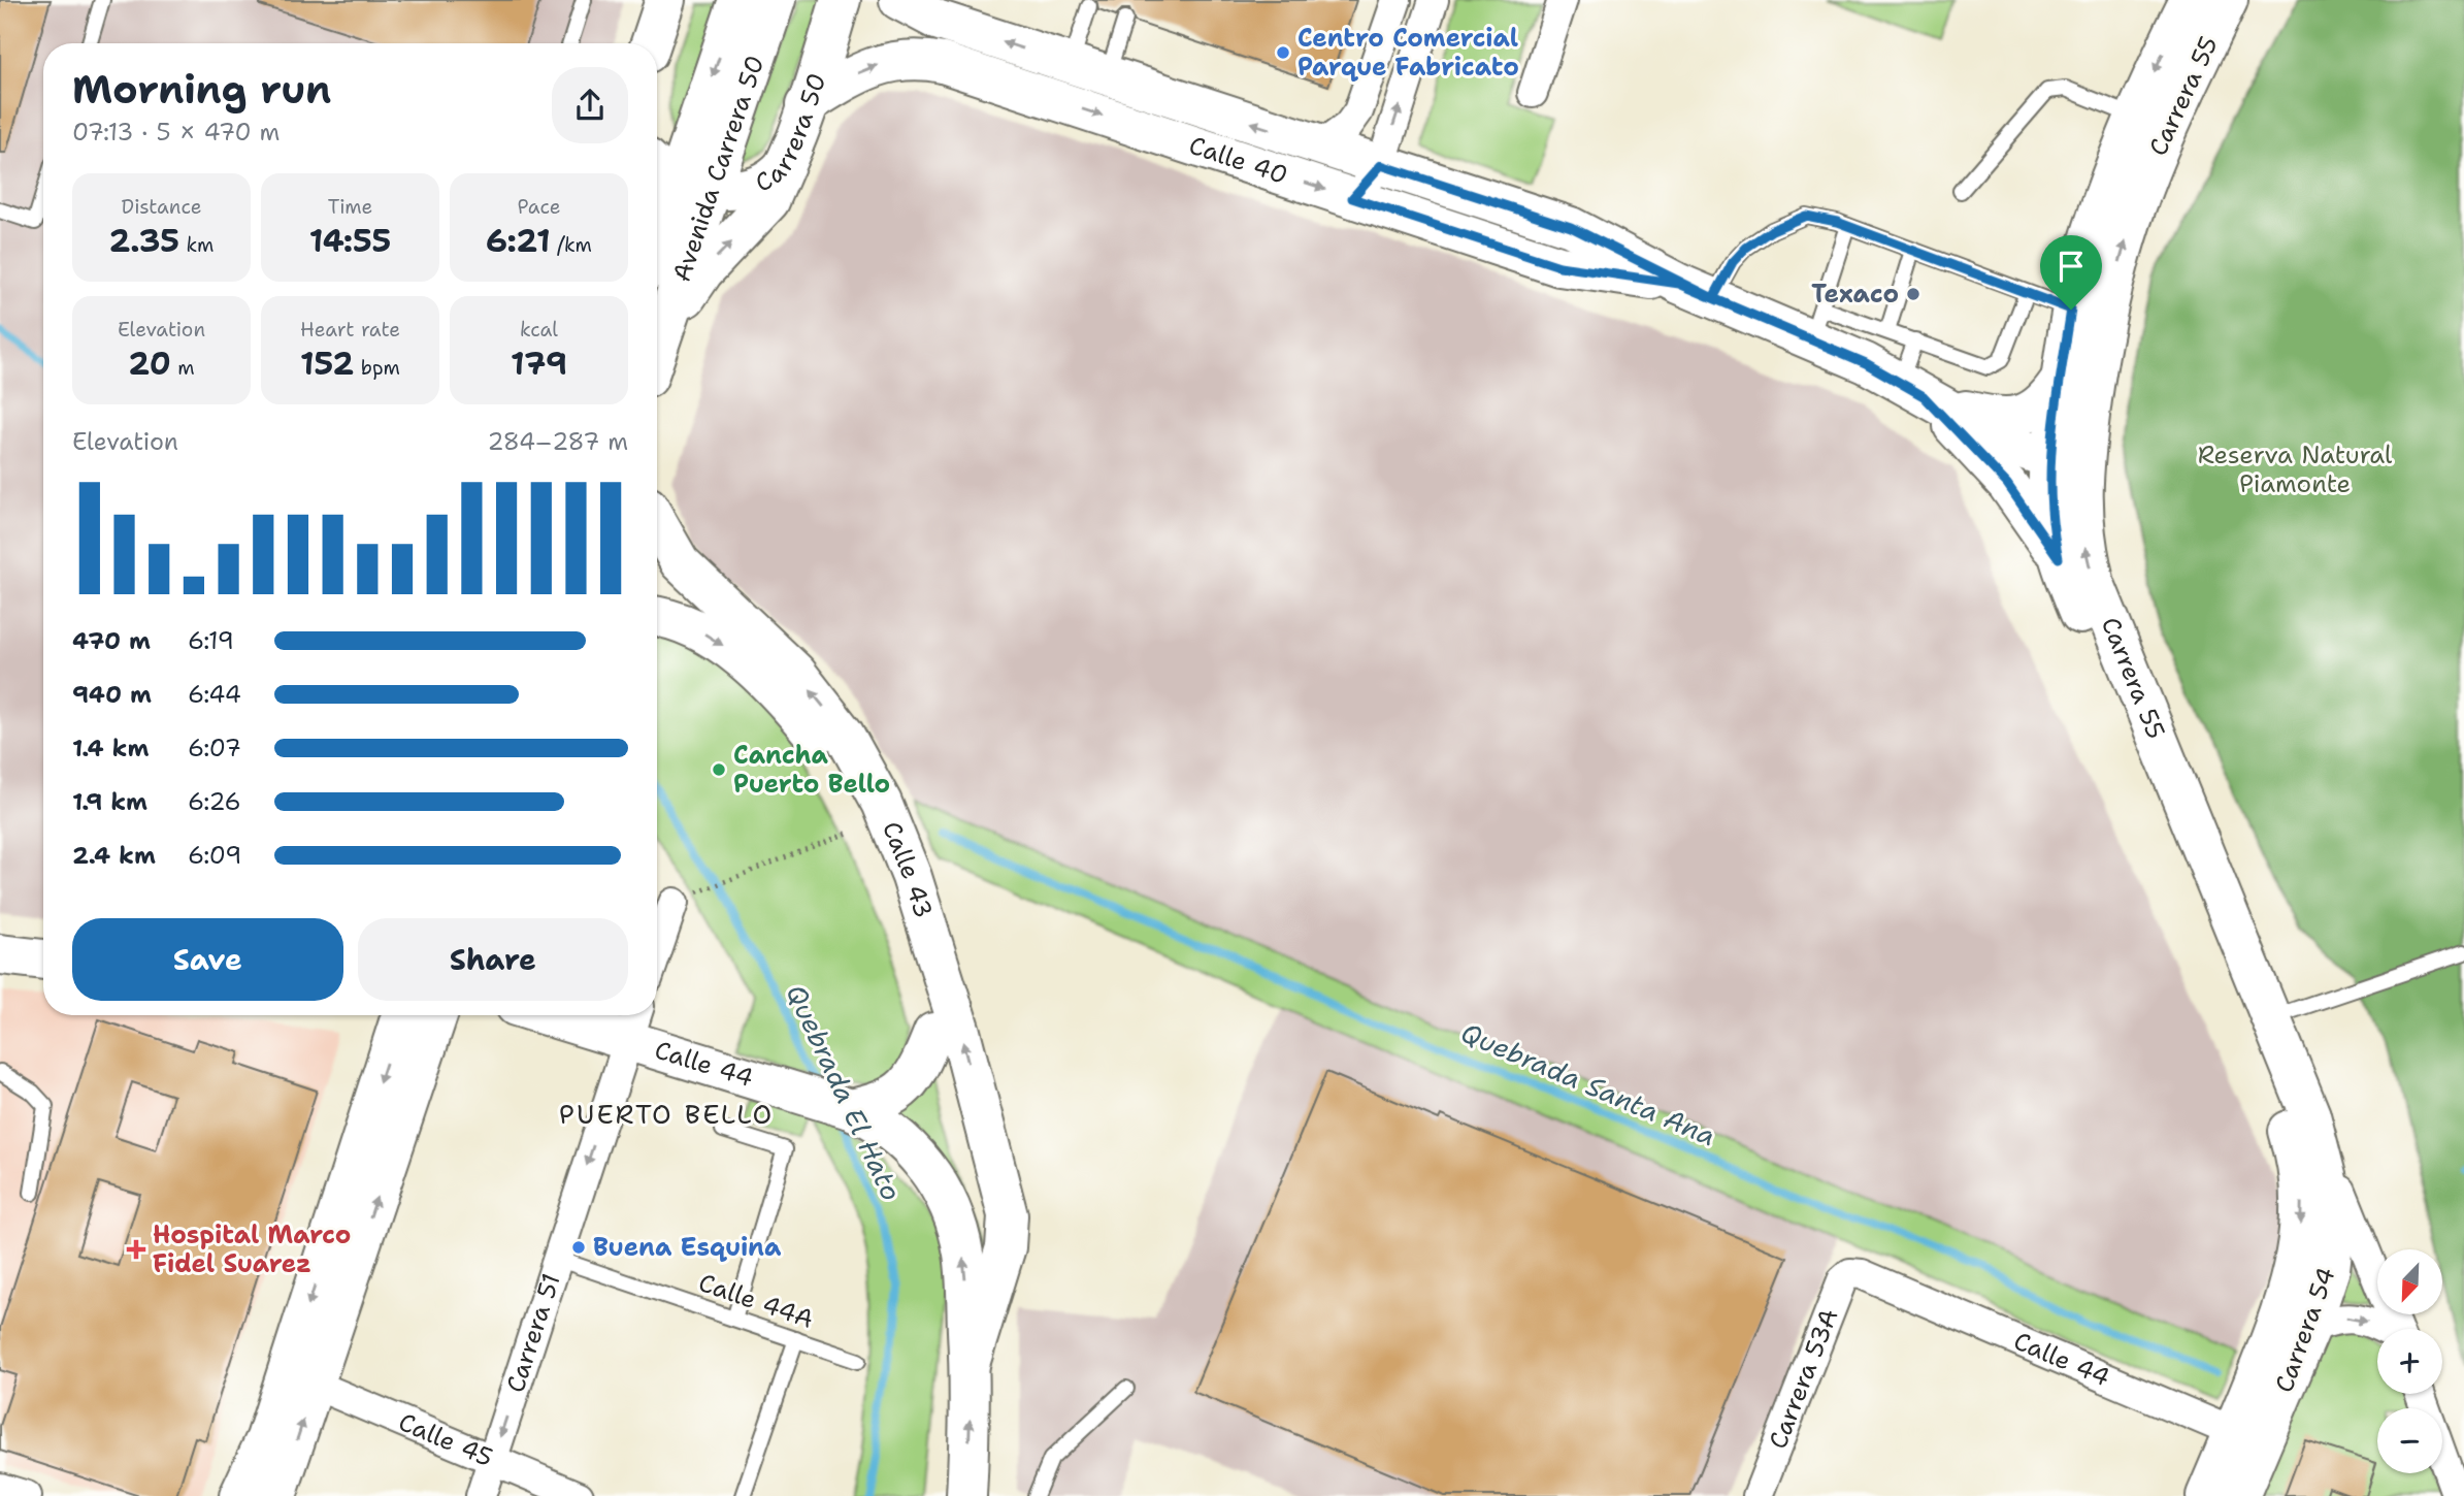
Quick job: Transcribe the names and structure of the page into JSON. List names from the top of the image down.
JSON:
{
  "streets": {
    "main road": [
      "Carrera 55",
      "Carrera 50",
      "Calle 40",
      "Avenida Carrera 50",
      "Calle 43",
      "Calle 44",
      "Carrera 54"
    ],
    "street": ["Carrera 51", "Carrera 53A", "Calle 45"],
    "lane": ["Calle 44A"]
  },
  "crossings": [
    ["Carrera 55", "Calle 40"],
    ["Carrera 55", "Carrera 54"],
    ["Carrera 50", "Calle 40"],
    ["Carrera 50", "Avenida Carrera 50"],
    ["Calle 43", "Calle 44"],
    ["Calle 44", "Carrera 54"],
    ["Calle 44", "Carrera 51"],
    ["Calle 44", "Carrera 53A"],
    ["Calle 44A", "Carrera 51"],
    ["Carrera 51", "Calle 45"]
  ],
  "one_way": ["Carrera 51"],
  "districts": ["PUERTO BELLO"],
  "water": ["Quebrada Santa Ana", "Quebrada El Hato"],
  "parks": ["Reserva Natural Piamonte"],
  "places": {
    "other": [
      "Centro Comercial Parque Fabricato",
      "Texaco",
      "Cancha Puerto Bello",
      "Buena Esquina"
    ],
    "health": ["Hospital Marco Fidel Suarez"]
  },
  "north": "bottom left",
  "page": {
    "heading": ["Morning run", "07:13 · 5 × 470 m"],
    "stats": [
      ["Distance", "2.35 km"],
      ["Time", "14:55"],
      ["Pace", "6:21 /km"],
      ["Elevation", "20 m"],
      ["Heart rate", "152 bpm"],
      ["kcal", "179"]
    ],
    "chart": ["Elevation", "284–287 m"],
    "list": [
      {
        "name": "470 m",
        "note": "6:19"
      },
      {
        "name": "940 m",
        "note": "6:44"
      },
      {
        "name": "1.4 km",
        "note": "6:07"
      },
      {
        "name": "1.9 km",
        "note": "6:26"
      },
      {
        "name": "2.4 km",
        "note": "6:09"
      }
    ],
    "buttons": ["Save", "Share"],
    "map_buttons": ["+", "−"]
  }
}
